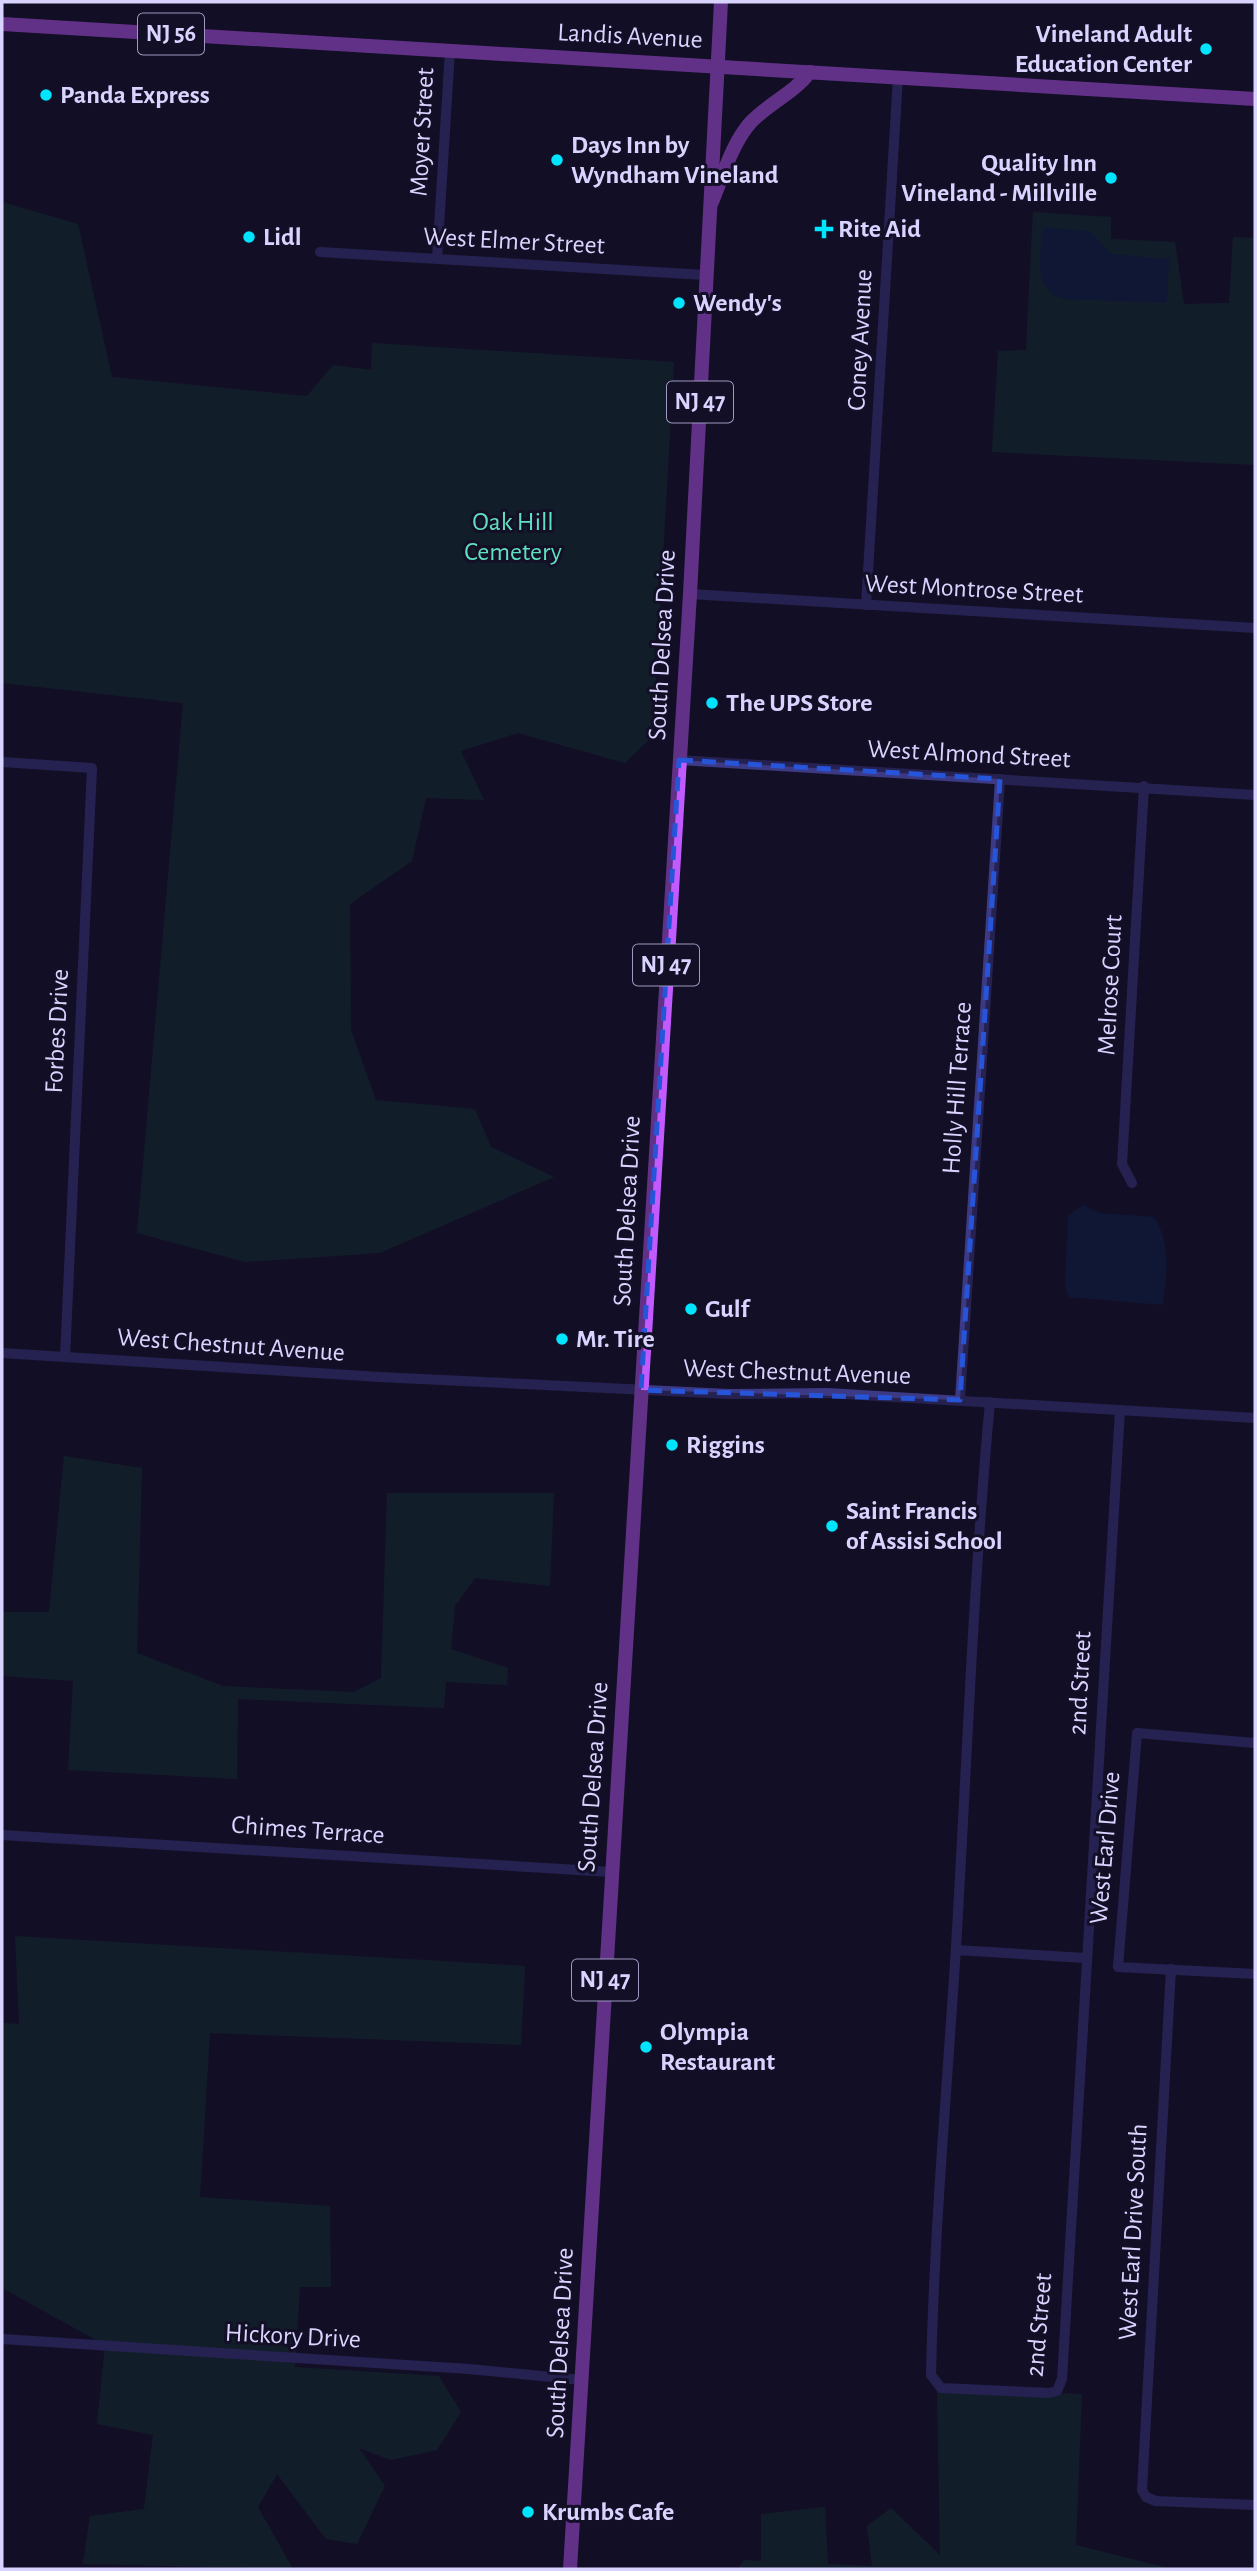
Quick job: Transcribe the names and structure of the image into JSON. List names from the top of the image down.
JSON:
{
  "streets": {
    "main road": [
      "NJ 56",
      "Landis Avenue",
      "NJ 47",
      "South Delsea Drive"
    ],
    "street": [
      "Moyer Street",
      "West Elmer Street",
      "Coney Avenue",
      "West Montrose Street",
      "West Almond Street",
      "Melrose Court",
      "Forbes Drive",
      "Holly Hill Terrace",
      "West Chestnut Avenue",
      "2nd Street",
      "Chimes Terrace",
      "West Earl Drive",
      "West Earl Drive South",
      "Hickory Drive"
    ]
  },
  "crossings": [
    ["Landis Avenue", "Moyer Street"],
    ["Landis Avenue", "Coney Avenue"],
    ["Landis Avenue", "NJ 47"],
    ["Landis Avenue", "South Delsea Drive"],
    ["Moyer Street", "West Elmer Street"],
    ["West Elmer Street", "South Delsea Drive"],
    ["Coney Avenue", "West Montrose Street"],
    ["NJ 47", "South Delsea Drive"],
    ["West Montrose Street", "South Delsea Drive"],
    ["South Delsea Drive", "West Almond Street"],
    ["South Delsea Drive", "West Chestnut Avenue"],
    ["South Delsea Drive", "Chimes Terrace"],
    ["South Delsea Drive", "Hickory Drive"],
    ["West Almond Street", "Melrose Court"],
    ["West Almond Street", "Holly Hill Terrace"],
    ["Forbes Drive", "West Chestnut Avenue"],
    ["Holly Hill Terrace", "West Chestnut Avenue"],
    ["West Chestnut Avenue", "2nd Street"],
    ["West Earl Drive", "West Earl Drive South"]
  ],
  "parks": ["Oak Hill Cemetery"],
  "places": {
    "other": [
      "Vineland Adult Education Center",
      "Panda Express",
      "Days Inn by Wyndham Vineland",
      "Quality Inn Vineland - Millville",
      "Lidl",
      "Wendy's",
      "The UPS Store",
      "Gulf",
      "Mr. Tire",
      "Riggins",
      "Saint Francis of Assisi School",
      "Olympia Restaurant",
      "Krumbs Cafe"
    ],
    "health": ["Rite Aid"]
  }
}
